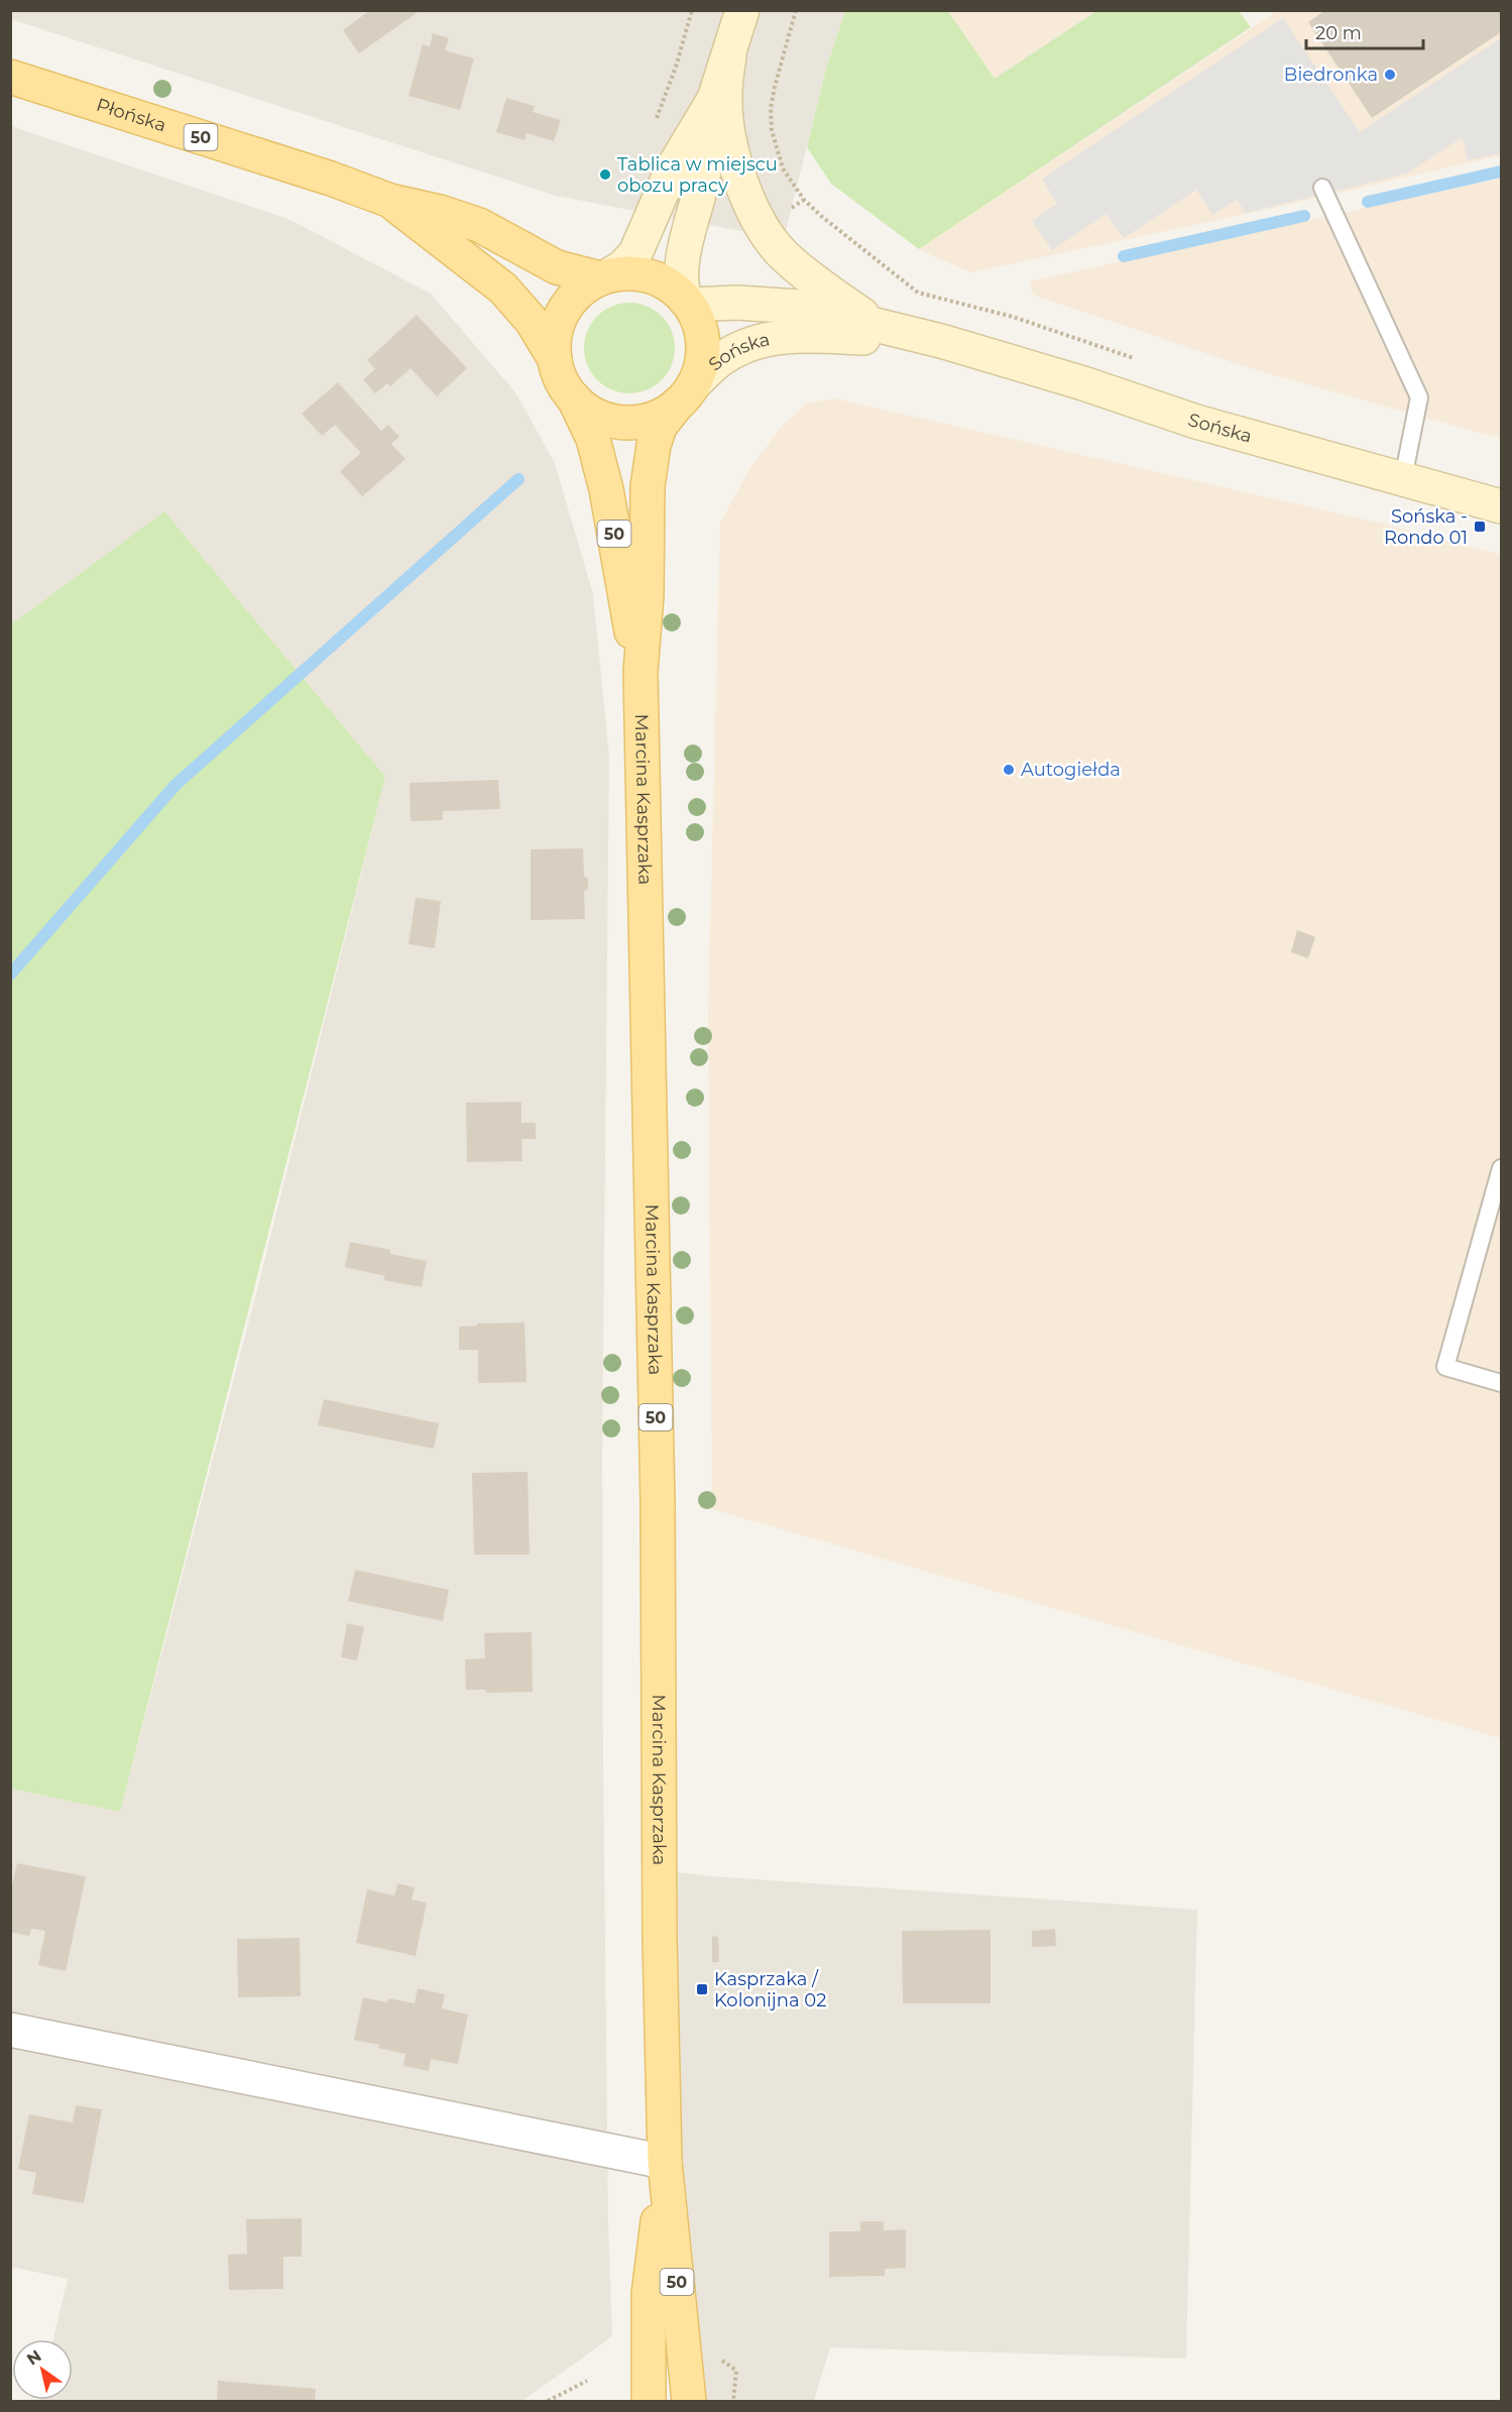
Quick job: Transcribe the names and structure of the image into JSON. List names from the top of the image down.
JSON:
{
  "streets": {
    "main road": ["Płońska", "50", "Marcina Kasprzaka"],
    "street": ["Sońska"]
  },
  "crossings": [
    ["Płońska", "Sońska"],
    ["Płońska", "Marcina Kasprzaka"],
    ["Sońska", "Marcina Kasprzaka"]
  ],
  "places": {
    "other": ["Biedronka", "Tablica w miejscu obozu pracy", "Autogiełda"],
    "transit": ["Sońska - Rondo 01", "Kasprzaka / Kolonijna 02"]
  },
  "scale_bar": "20 m",
  "north": "top left"
}
